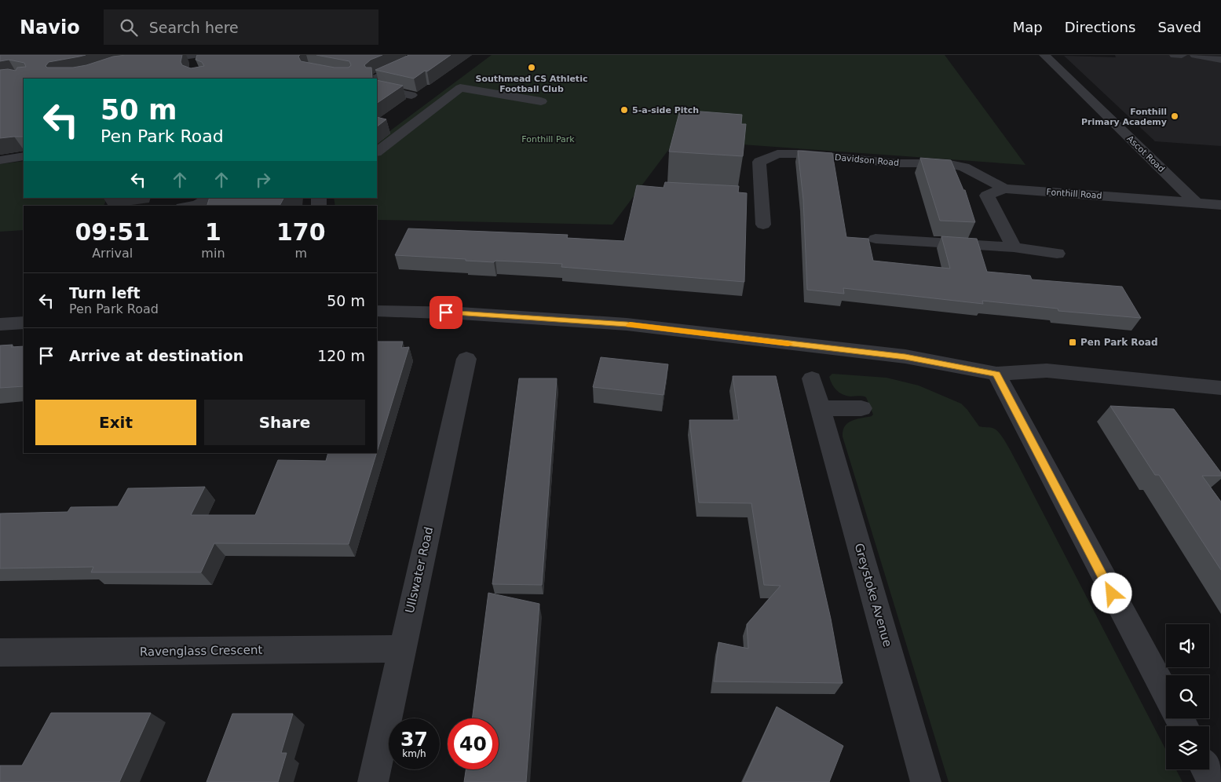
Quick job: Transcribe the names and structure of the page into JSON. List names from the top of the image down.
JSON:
{
  "streets": {
    "street": [
      "Ascot Road",
      "Davidson Road",
      "Fonthill Road",
      "Ullswater Road",
      "Greystoke Avenue",
      "Ravenglass Crescent"
    ]
  },
  "crossings": [
    ["Ascot Road", "Fonthill Road"],
    ["Davidson Road", "Fonthill Road"],
    ["Ullswater Road", "Ravenglass Crescent"]
  ],
  "parks": ["Fonthill Park"],
  "places": {
    "other": ["Southmead CS Athletic Football Club", "5-a-side Pitch", "Fonthill Primary Academy"],
    "transit": ["Pen Park Road"]
  },
  "page": {
    "header": "Navio",
    "search": "Search here",
    "nav": ["Map", "Directions", "Saved"],
    "turn": ["50 m", "Pen Park Road"],
    "eta": [
      "09:51",
      "Arrival",
      "1",
      "min",
      "170",
      "m"
    ],
    "list": [
      {
        "name": "Turn left",
        "note": "Pen Park Road",
        "value": "50 m"
      },
      {
        "name": "Arrive at destination",
        "value": "120 m"
      }
    ],
    "buttons": ["Exit", "Share"],
    "speed": "37 km/h",
    "limit": "40"
  }
}
